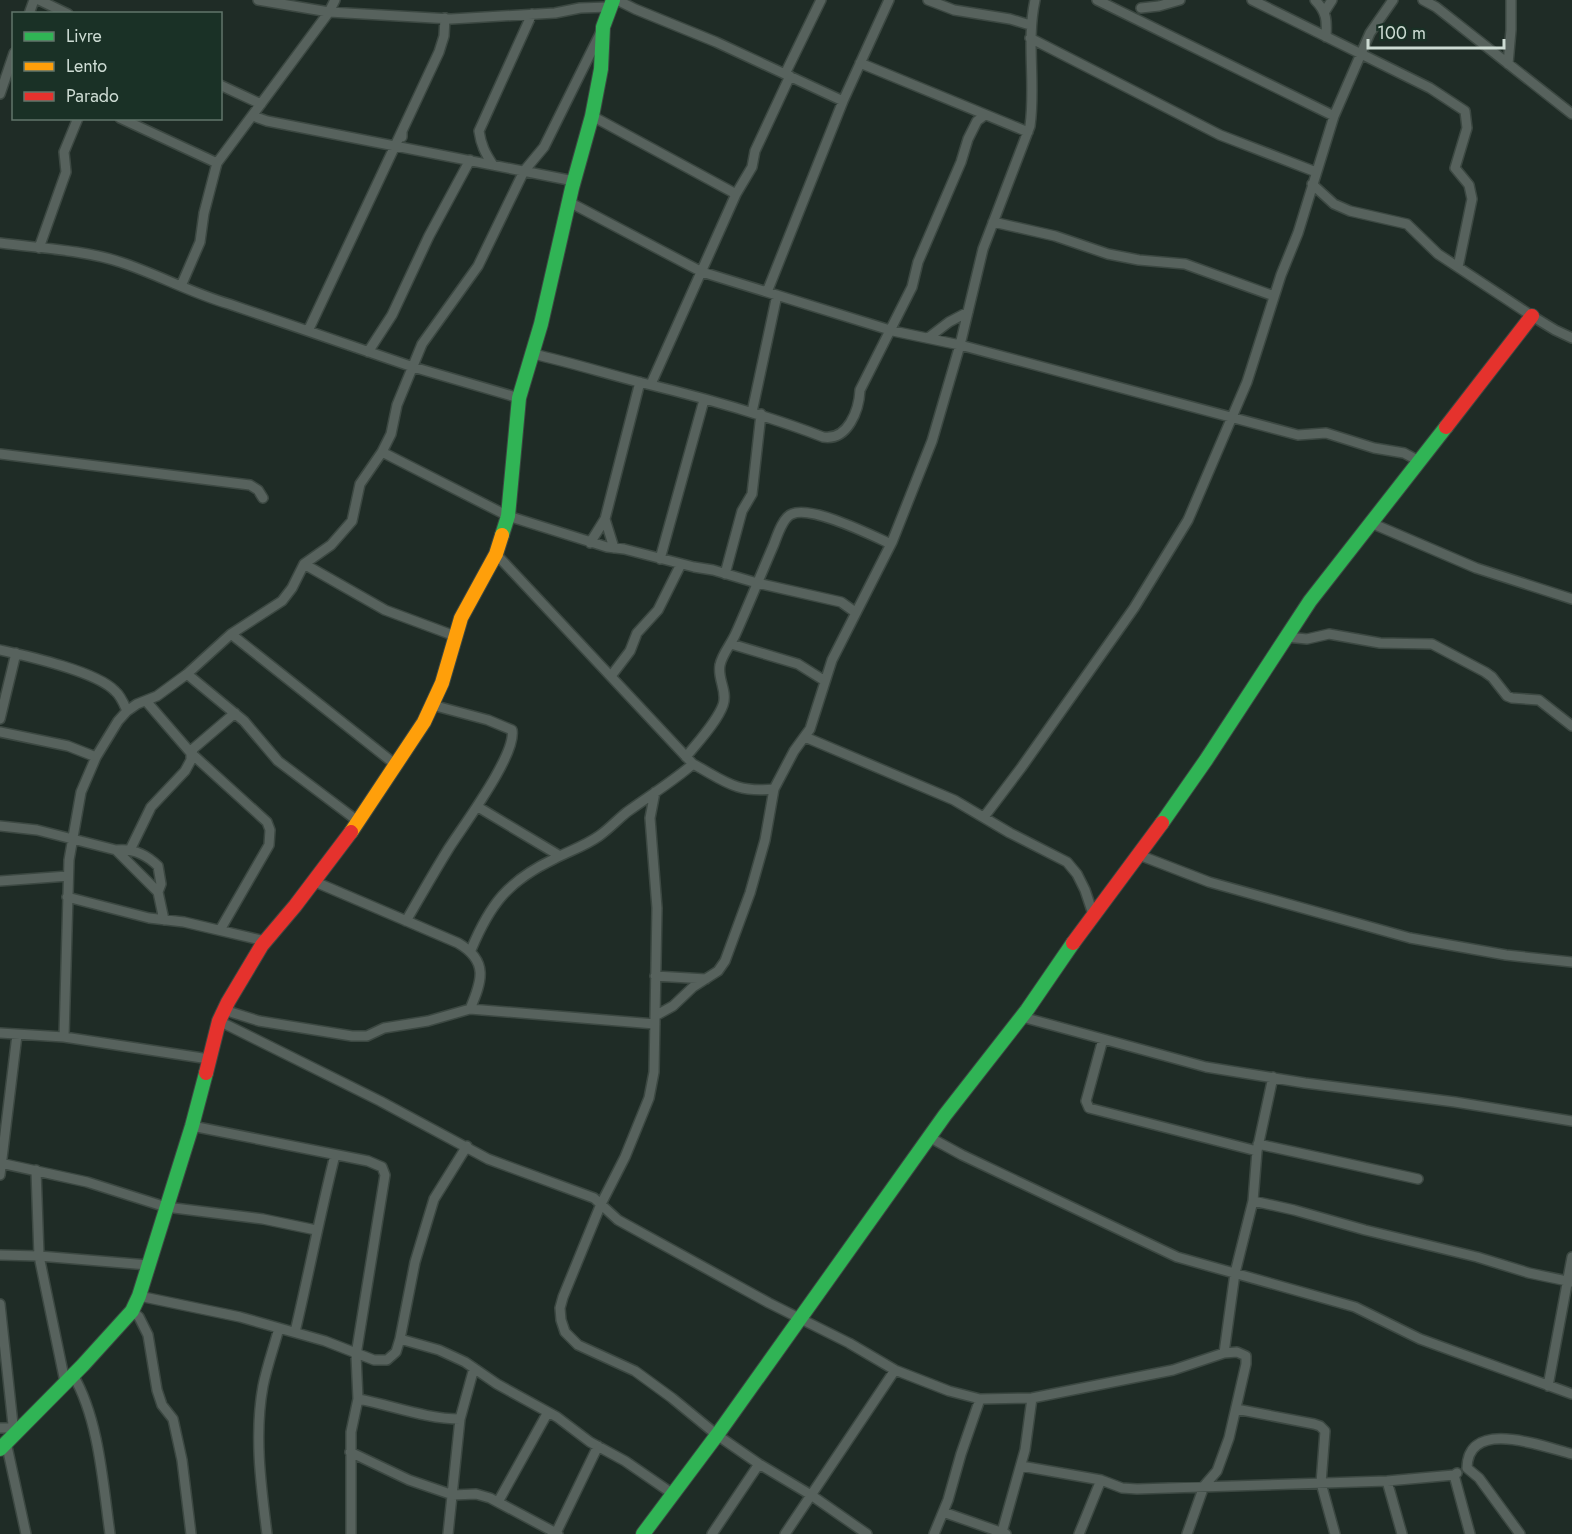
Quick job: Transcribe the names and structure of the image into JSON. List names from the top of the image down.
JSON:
{
  "legend": ["Livre", "Lento", "Parado"],
  "scale_bar": "100 m"
}
